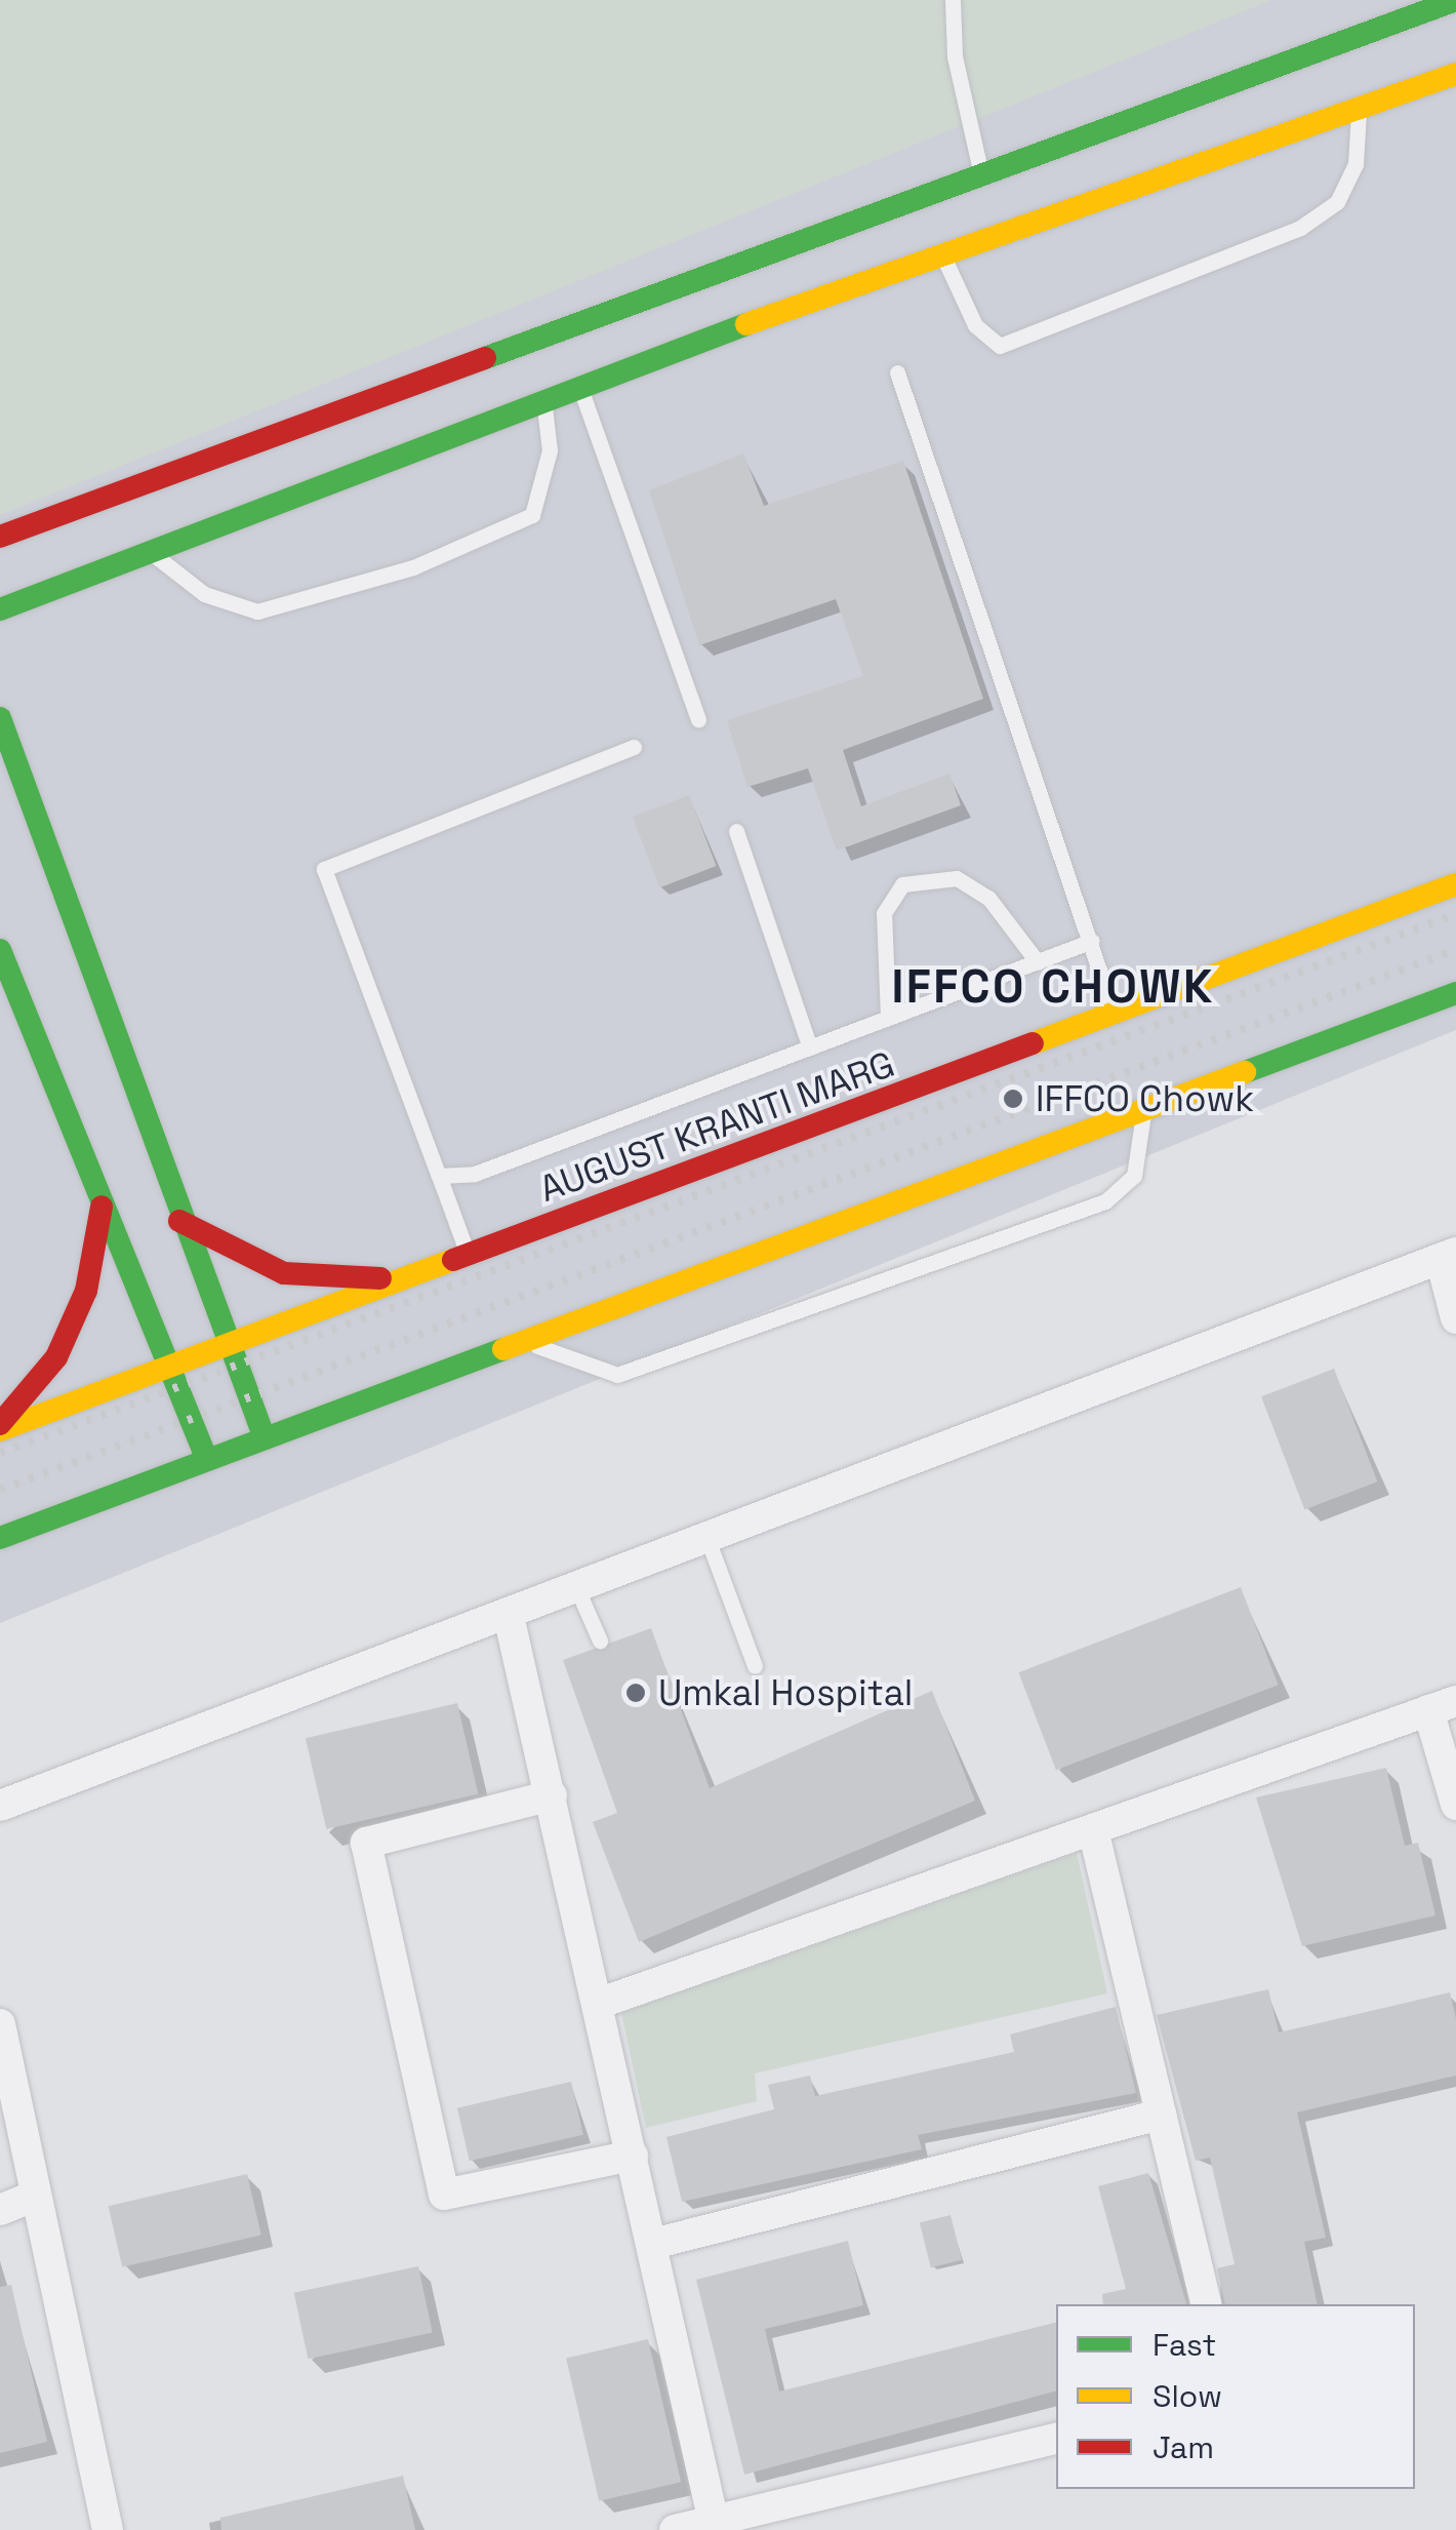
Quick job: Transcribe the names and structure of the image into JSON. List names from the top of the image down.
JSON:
{
  "streets": {
    "street": ["AUGUST KRANTI MARG"]
  },
  "districts": ["IFFCO CHOWK"],
  "places": ["IFFCO Chowk", "Umkal Hospital"],
  "legend": ["Fast", "Slow", "Jam"]
}
